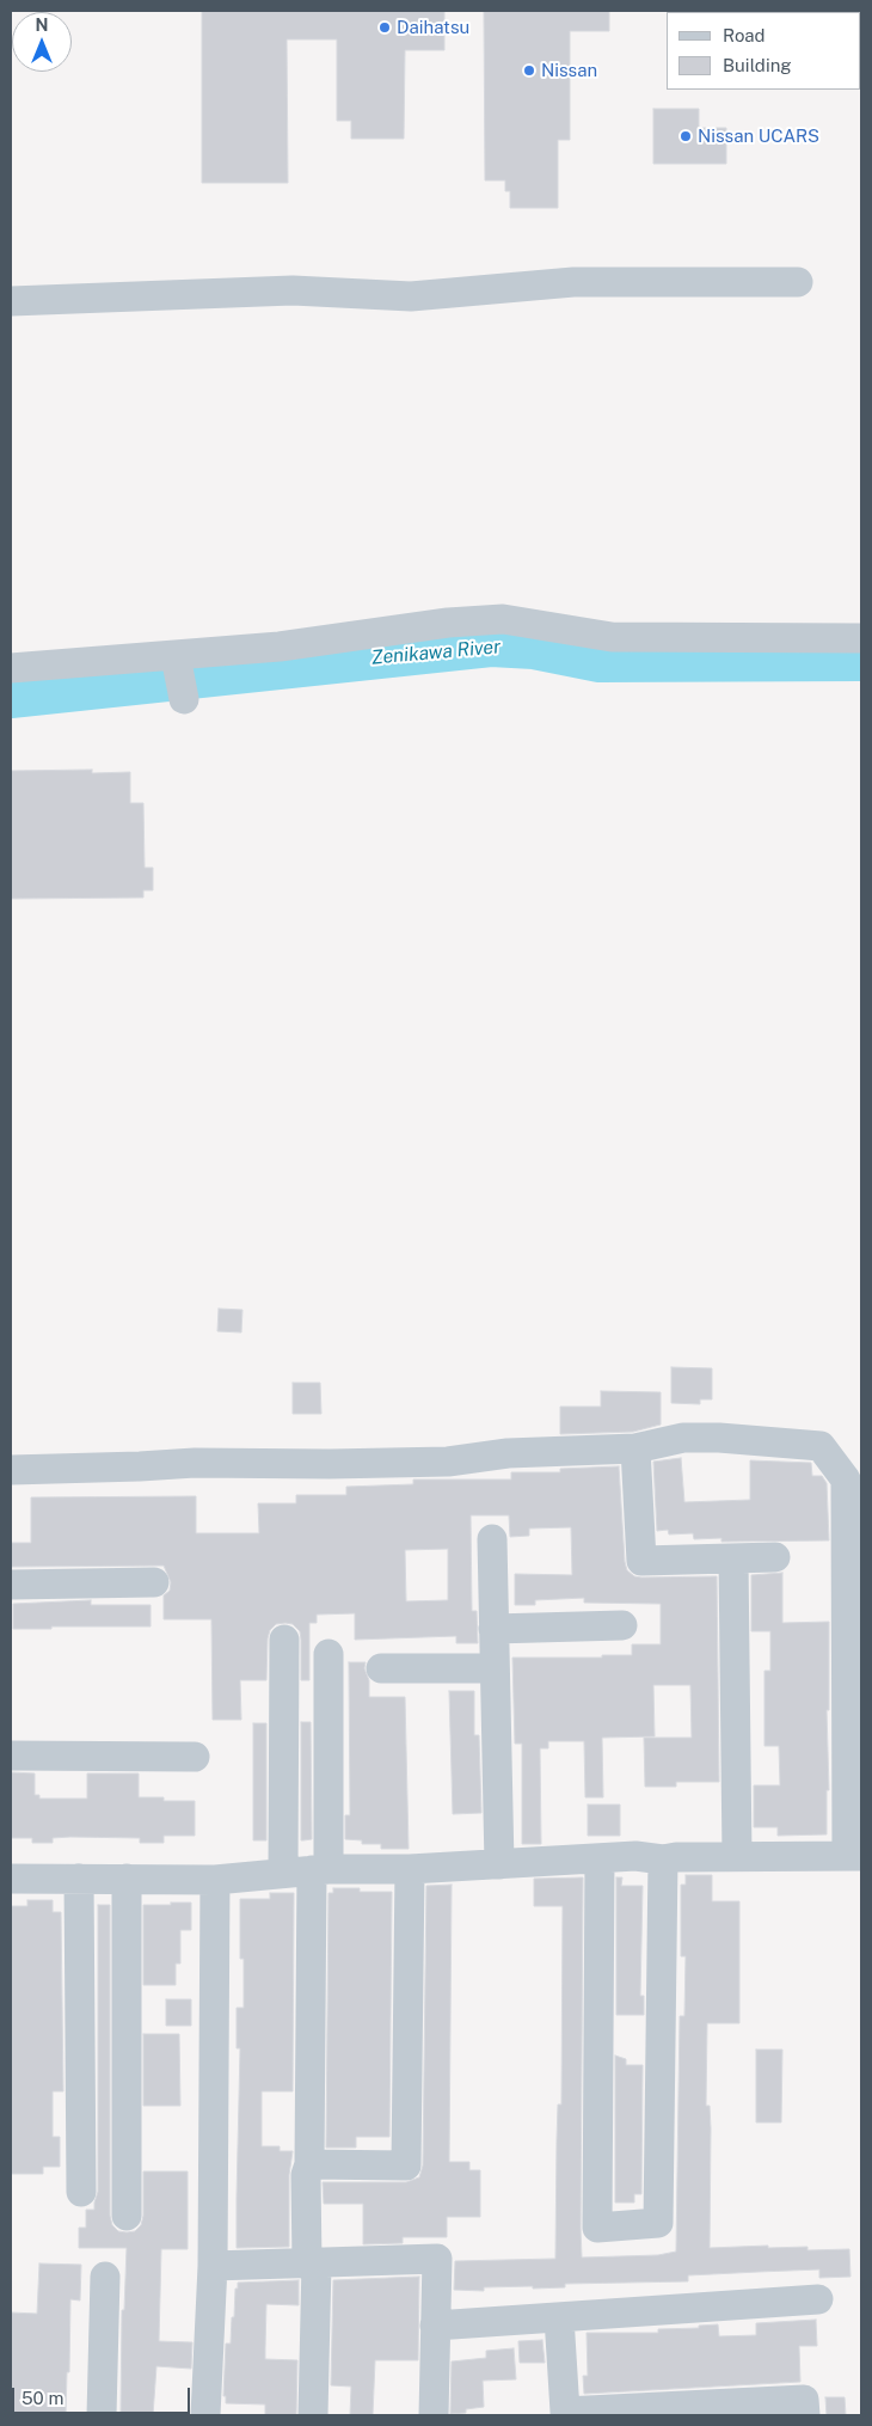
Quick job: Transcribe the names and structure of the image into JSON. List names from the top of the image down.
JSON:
{
  "water": ["Zenikawa River"],
  "places": ["Daihatsu", "Nissan", "Nissan UCARS"],
  "legend": ["Road", "Building"],
  "scale_bar": "50 m",
  "north": "top"
}
